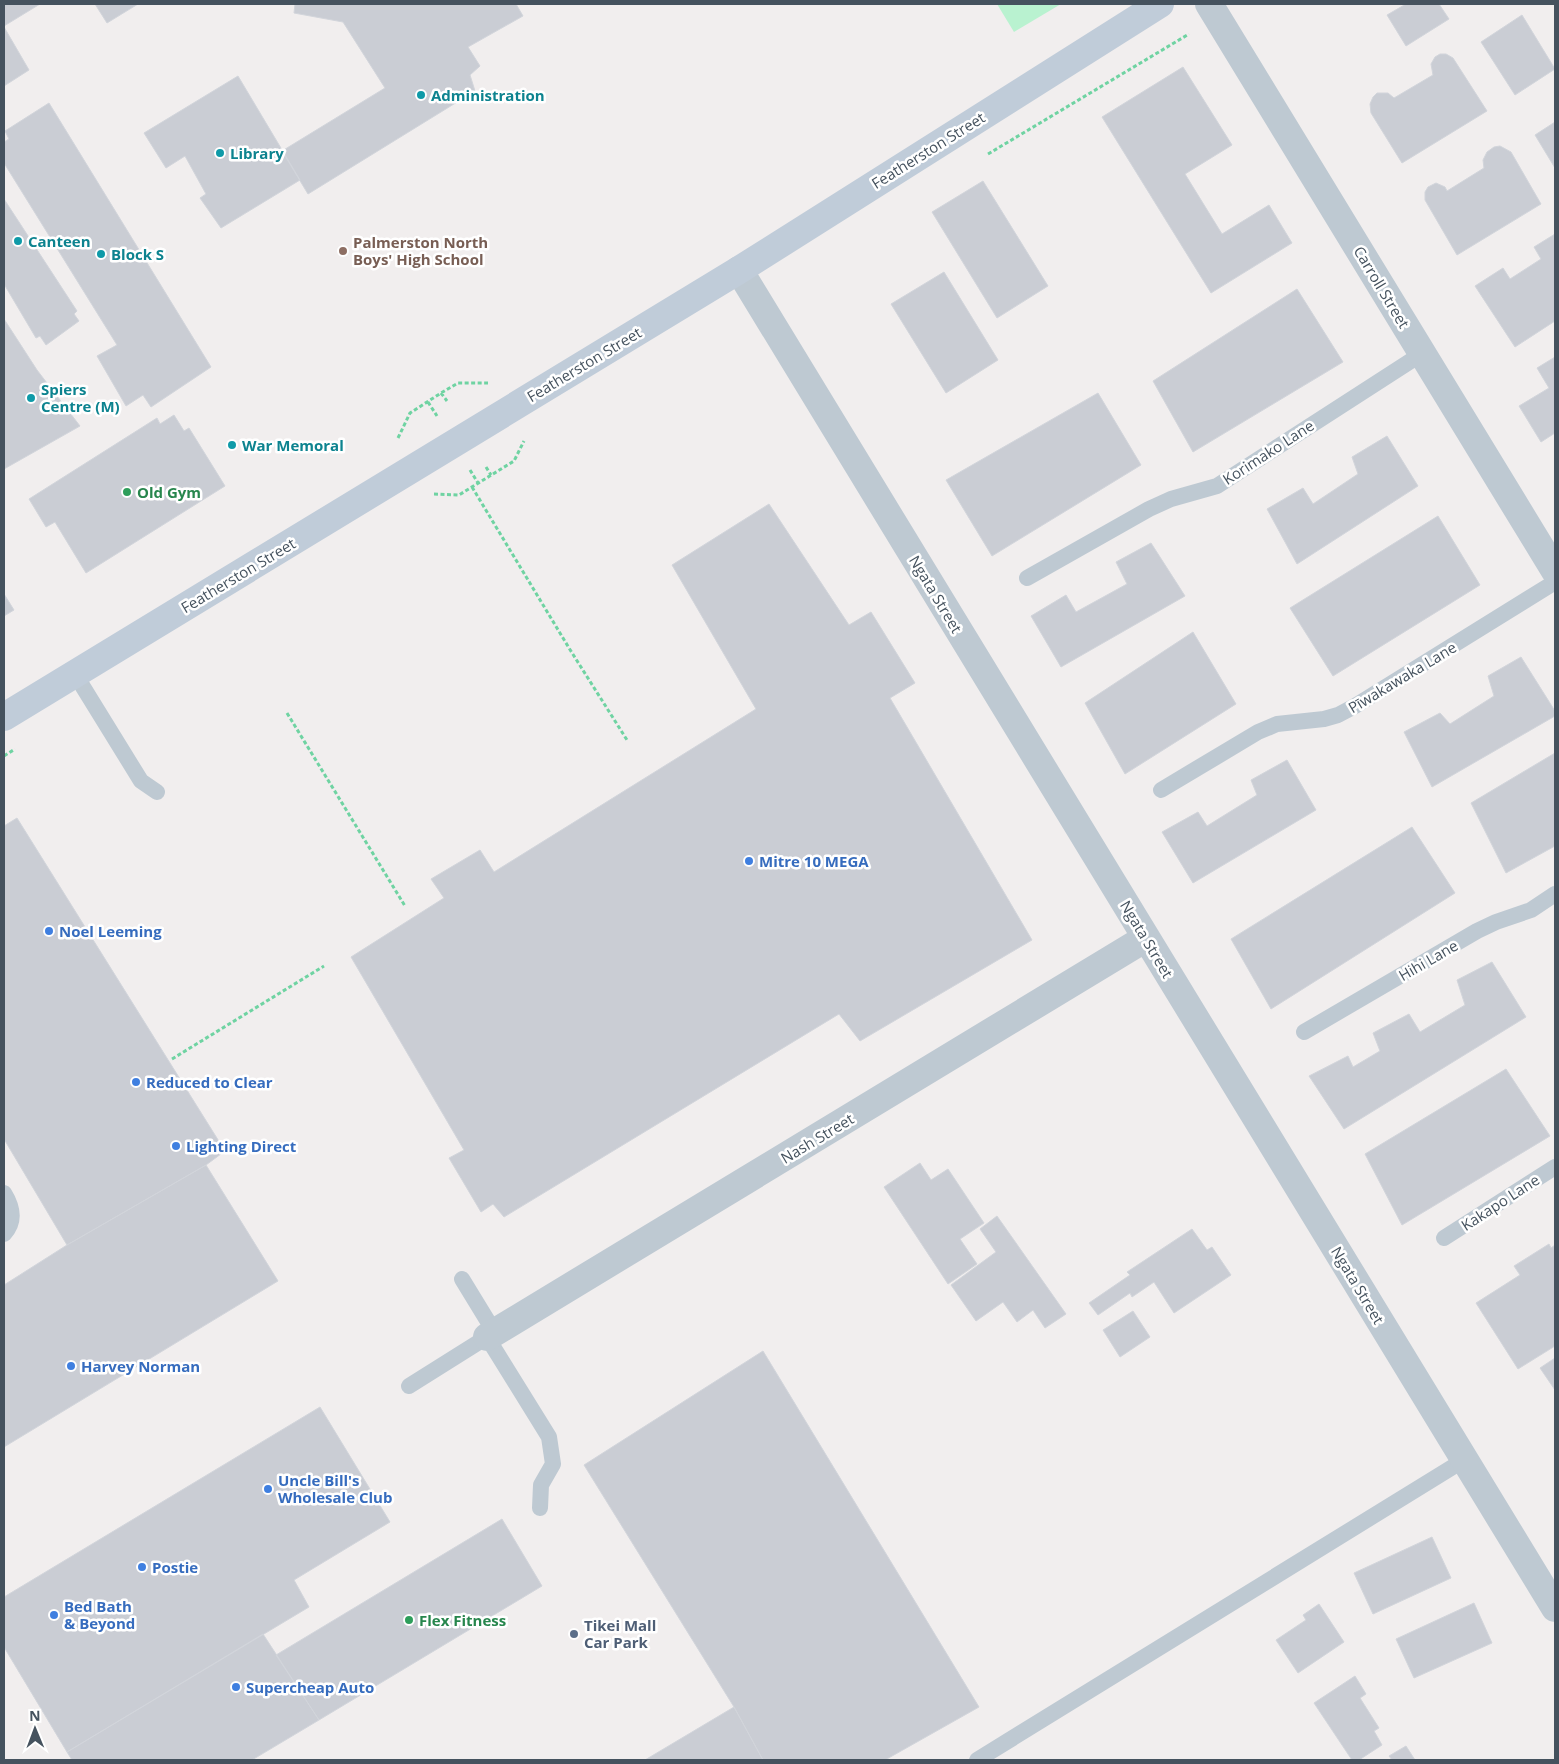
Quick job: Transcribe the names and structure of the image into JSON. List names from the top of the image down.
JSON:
{
  "streets": {
    "main road": ["Featherston Street"],
    "street": ["Carroll Street", "Ngata Street", "Nash Street"],
    "lane": [
      "Korimako Lane",
      "Pīwakawaka Lane",
      "Hihi Lane",
      "Kakapo Lane"
    ]
  },
  "crossings": [
    ["Featherston Street", "Ngata Street"],
    ["Carroll Street", "Korimako Lane"],
    ["Ngata Street", "Nash Street"]
  ],
  "places": [
    "Administration",
    "Library",
    "Canteen",
    "Palmerston North Boys' High School",
    "Block S",
    "Spiers Centre (M)",
    "War Memoral",
    "Old Gym",
    "Mitre 10 MEGA",
    "Noel Leeming",
    "Reduced to Clear",
    "Lighting Direct",
    "Harvey Norman",
    "Uncle Bill's Wholesale Club",
    "Postie",
    "Bed Bath & Beyond",
    "Flex Fitness",
    "Tikei Mall Car Park",
    "Supercheap Auto"
  ],
  "north": "top"
}
